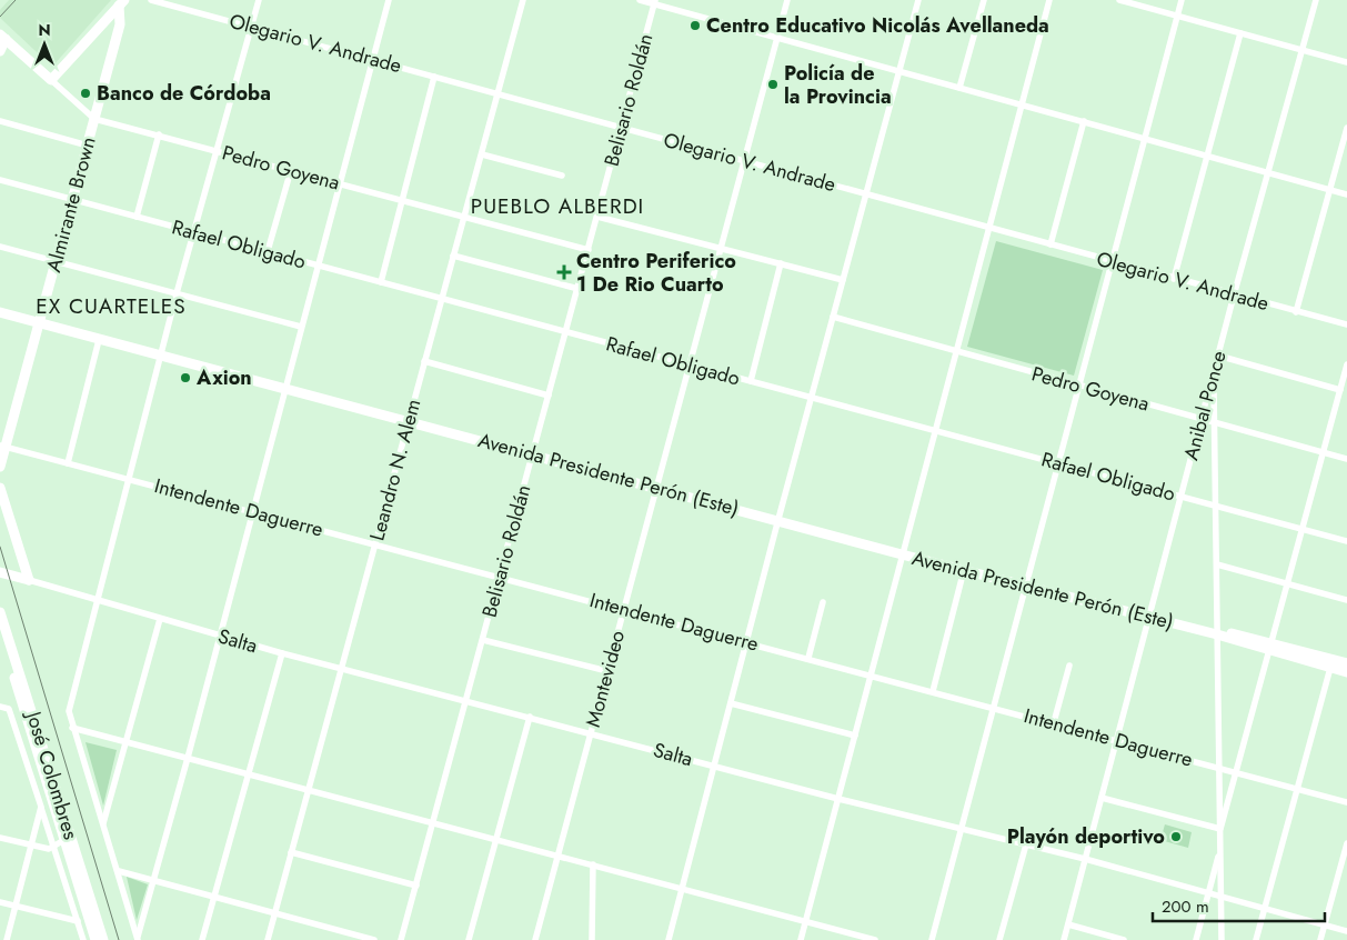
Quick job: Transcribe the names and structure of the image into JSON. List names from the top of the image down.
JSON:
{
  "streets": {
    "main road": [
      "Pedro Goyena",
      "Almirante Brown",
      "Avenida Presidente Perón (Este)",
      "Salta",
      "José Colombres"
    ],
    "street": [
      "Olegario V. Andrade",
      "Belisario Roldán",
      "Rafael Obligado",
      "Anibal Ponce",
      "Leandro N. Alem",
      "Intendente Daguerre",
      "Montevideo"
    ]
  },
  "crossings": [
    ["Olegario V. Andrade", "Belisario Roldán"],
    ["Olegario V. Andrade", "Anibal Ponce"],
    ["Olegario V. Andrade", "Leandro N. Alem"],
    ["Olegario V. Andrade", "Montevideo"],
    ["Belisario Roldán", "Pedro Goyena"],
    ["Belisario Roldán", "Rafael Obligado"],
    ["Belisario Roldán", "Avenida Presidente Perón (Este)"],
    ["Belisario Roldán", "Intendente Daguerre"],
    ["Belisario Roldán", "Salta"],
    ["Pedro Goyena", "Almirante Brown"],
    ["Pedro Goyena", "Anibal Ponce"],
    ["Pedro Goyena", "Leandro N. Alem"],
    ["Almirante Brown", "Rafael Obligado"],
    ["Almirante Brown", "Avenida Presidente Perón (Este)"],
    ["Almirante Brown", "Intendente Daguerre"],
    ["Rafael Obligado", "Anibal Ponce"],
    ["Rafael Obligado", "Leandro N. Alem"],
    ["Rafael Obligado", "Montevideo"],
    ["Anibal Ponce", "Avenida Presidente Perón (Este)"],
    ["Anibal Ponce", "Intendente Daguerre"],
    ["Anibal Ponce", "Salta"],
    ["Leandro N. Alem", "Avenida Presidente Perón (Este)"],
    ["Leandro N. Alem", "Intendente Daguerre"],
    ["Leandro N. Alem", "Salta"],
    ["Avenida Presidente Perón (Este)", "Montevideo"],
    ["Intendente Daguerre", "Montevideo"],
    ["Salta", "Montevideo"]
  ],
  "districts": ["PUEBLO ALBERDI", "EX CUARTELES"],
  "places": {
    "other": [
      "Centro Educativo Nicolás Avellaneda",
      "Policía de la Provincia",
      "Banco de Córdoba",
      "Axion",
      "Playón deportivo"
    ],
    "health": ["Centro Periferico 1 De Rio Cuarto"]
  },
  "scale_bar": "200 m",
  "north": "top"
}
